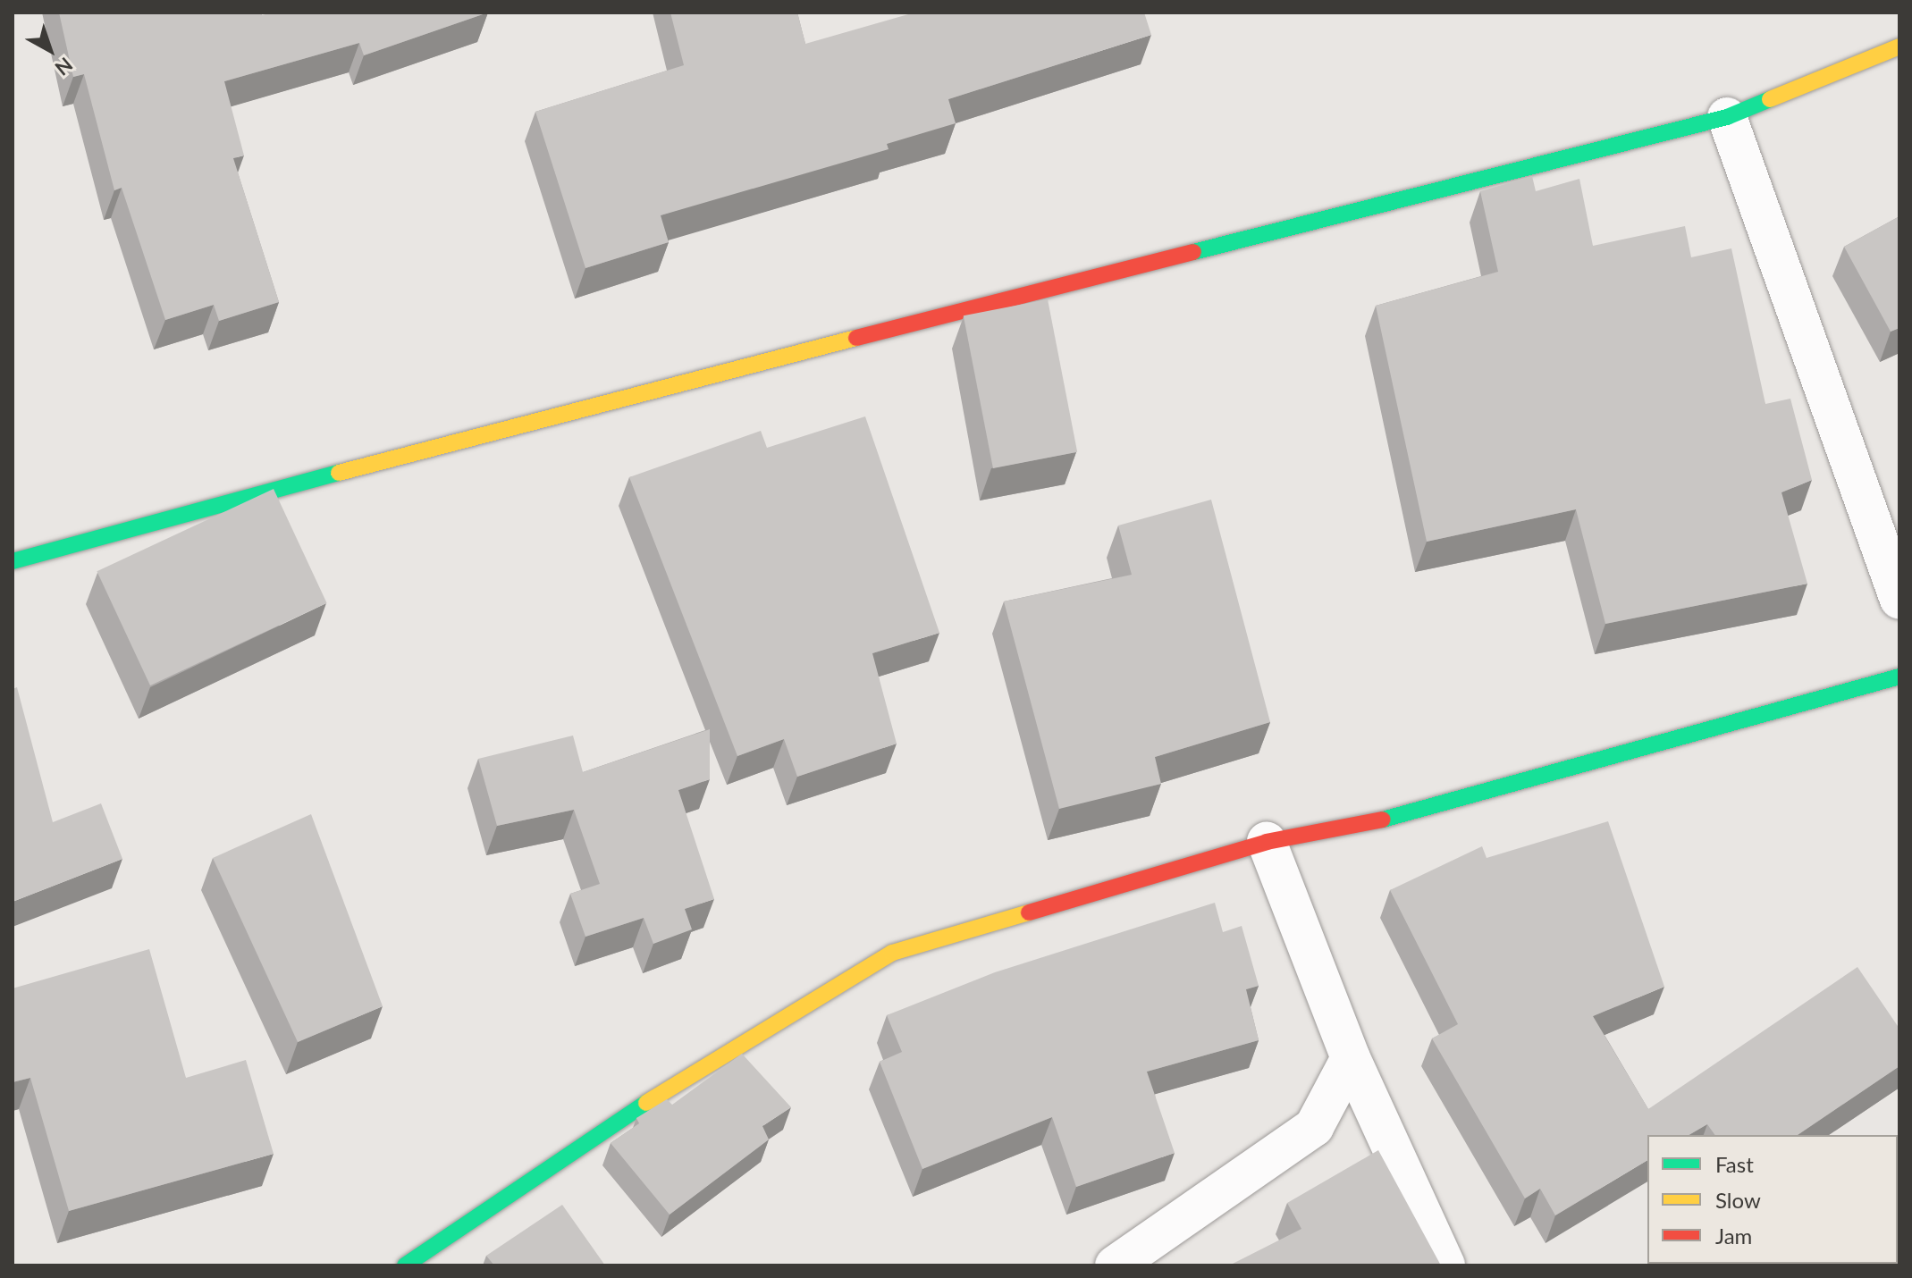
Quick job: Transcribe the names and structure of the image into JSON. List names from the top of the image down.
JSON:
{
  "legend": ["Fast", "Slow", "Jam"],
  "north": "bottom right"
}
